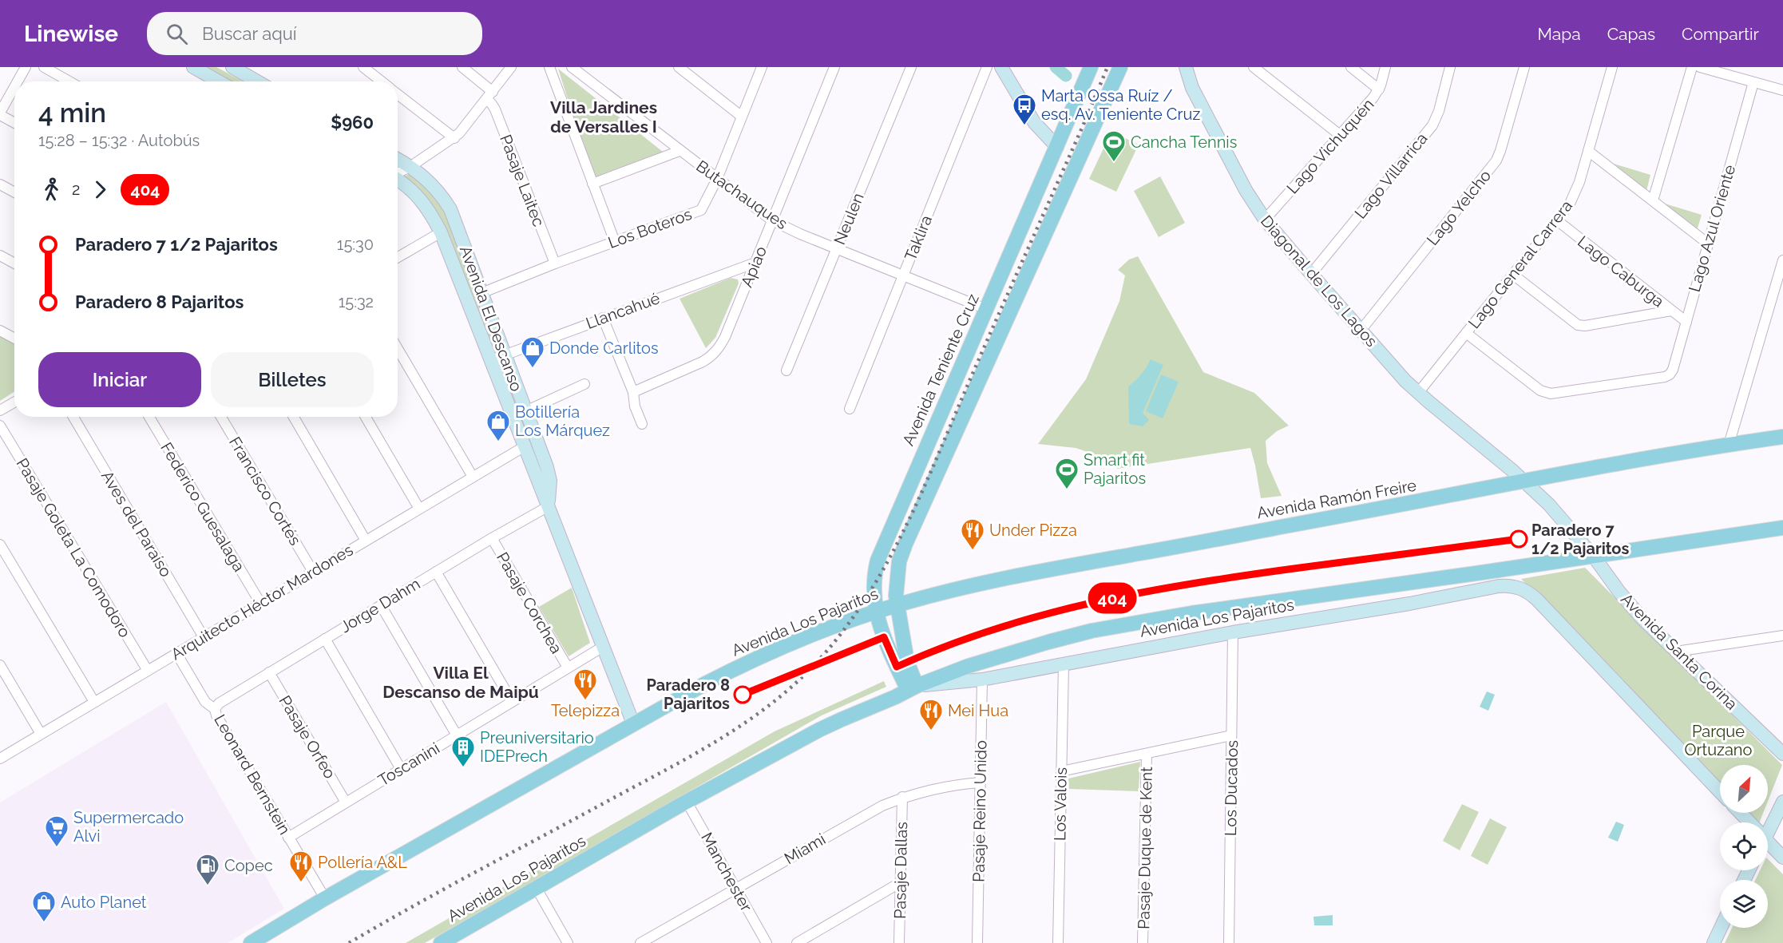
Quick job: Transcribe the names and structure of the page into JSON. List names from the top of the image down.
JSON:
{
  "streets": {
    "main road": [
      "Diagonal de Los Lagos",
      "Avenida El Descanso",
      "Avenida Teniente Cruz",
      "Avenida Ramón Freire",
      "Avenida Los Pajaritos",
      "Avenida Santa Corina"
    ],
    "street": [
      "Lago Vichuquén",
      "Lago Villarrica",
      "Pasaje Laitec",
      "Butachauques",
      "Lago Yelcho",
      "Neulen",
      "Los Boteros",
      "Lago Azul Oriente",
      "Taklira",
      "Lago General Carrera",
      "Apiao",
      "Lago Caburga",
      "Llancahué",
      "Francisco Cortés",
      "Federico Guesalaga",
      "Aves del Paraíso",
      "Pasaje Goleta La Comodoro",
      "Arquitecto Héctor Mardones",
      "Pasaje Corchea",
      "Jorge Dahm",
      "Pasaje Orfeo",
      "Toscanini",
      "Leonard Bernstein",
      "Los Ducados",
      "Los Valois",
      "Pasaje Reino Unido",
      "Pasaje Duque de Kent",
      "Miami",
      "Pasaje Dallas",
      "Manchester"
    ]
  },
  "crossings": [
    ["Lago Vichuquén", "Diagonal de Los Lagos"],
    ["Lago Villarrica", "Diagonal de Los Lagos"],
    ["Pasaje Laitec", "Los Boteros"],
    ["Butachauques", "Neulen"],
    ["Butachauques", "Los Boteros"],
    ["Butachauques", "Taklira"],
    ["Butachauques", "Apiao"],
    ["Butachauques", "Avenida Teniente Cruz"],
    ["Lago Yelcho", "Diagonal de Los Lagos"],
    ["Los Boteros", "Avenida El Descanso"],
    ["Lago Azul Oriente", "Lago General Carrera"],
    ["Lago Azul Oriente", "Lago Caburga"],
    ["Lago General Carrera", "Lago Caburga"],
    ["Lago General Carrera", "Diagonal de Los Lagos"],
    ["Apiao", "Llancahué"],
    ["Diagonal de Los Lagos", "Avenida Ramón Freire"],
    ["Diagonal de Los Lagos", "Avenida Santa Corina"],
    ["Llancahué", "Avenida El Descanso"],
    ["Avenida El Descanso", "Arquitecto Héctor Mardones"],
    ["Avenida El Descanso", "Jorge Dahm"],
    ["Avenida El Descanso", "Avenida Los Pajaritos"],
    ["Avenida El Descanso", "Toscanini"],
    ["Avenida Teniente Cruz", "Avenida Los Pajaritos"],
    ["Francisco Cortés", "Arquitecto Héctor Mardones"],
    ["Avenida Ramón Freire", "Avenida Los Pajaritos"],
    ["Avenida Ramón Freire", "Avenida Santa Corina"],
    ["Federico Guesalaga", "Arquitecto Héctor Mardones"],
    ["Aves del Paraíso", "Arquitecto Héctor Mardones"],
    ["Pasaje Goleta La Comodoro", "Arquitecto Héctor Mardones"],
    ["Arquitecto Héctor Mardones", "Leonard Bernstein"],
    ["Pasaje Corchea", "Jorge Dahm"],
    ["Pasaje Corchea", "Toscanini"],
    ["Jorge Dahm", "Pasaje Orfeo"],
    ["Jorge Dahm", "Leonard Bernstein"],
    ["Avenida Los Pajaritos", "Avenida Santa Corina"],
    ["Avenida Los Pajaritos", "Leonard Bernstein"],
    ["Avenida Los Pajaritos", "Los Ducados"],
    ["Avenida Los Pajaritos", "Los Valois"],
    ["Avenida Los Pajaritos", "Pasaje Reino Unido"],
    ["Avenida Los Pajaritos", "Manchester"],
    ["Pasaje Orfeo", "Toscanini"],
    ["Toscanini", "Leonard Bernstein"],
    ["Pasaje Reino Unido", "Miami"],
    ["Miami", "Pasaje Dallas"],
    ["Miami", "Manchester"]
  ],
  "districts": ["Villa Jardines de Versalles I", "Villa El Descanso de Maipú"],
  "parks": ["Parque Ortuzano"],
  "places": {
    "bus stop": ["Marta Ossa Ruíz / esq. Av. Teniente Cruz"],
    "sports": ["Cancha Tennis", "Smart fit Pajaritos"],
    "shop": ["Donde Carlitos", "Botillería Los Márquez", "Auto Planet"],
    "other": ["Paradero 7 1/2 Pajaritos", "Paradero 8 Pajaritos"],
    "restaurant": [
      "Under Pizza",
      "Telepizza",
      "Mei Hua",
      "Pollería A&L"
    ],
    "building": ["Preuniversitario IDEPrech"],
    "supermarket": ["Supermercado Alvi"],
    "fuel station": ["Copec"]
  },
  "lines": ["bus line 404"],
  "north": "top right",
  "page": {
    "header": "Linewise",
    "search": "Buscar aquí",
    "nav": ["Mapa", "Capas", "Compartir"],
    "on_map": "404",
    "heading": ["4 min", "15:28 – 15:32 · Autobús", "$960"],
    "legs": ["2", "404"],
    "list": [
      {
        "name": "Paradero 7 1/2 Pajaritos",
        "value": "15:30"
      },
      {
        "name": "Paradero 8 Pajaritos",
        "value": "15:32"
      }
    ],
    "buttons": ["Iniciar", "Billetes"]
  }
}
